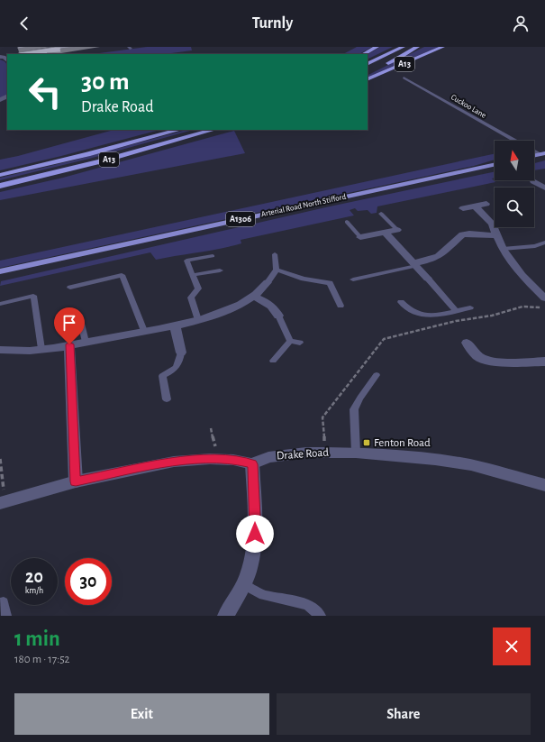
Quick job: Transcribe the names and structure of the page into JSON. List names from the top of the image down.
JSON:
{
  "streets": {
    "highway": ["A13"],
    "main road": ["Arterial Road North Stifford", "A1306"],
    "street": ["Drake Road"],
    "lane": ["Cuckoo Lane"]
  },
  "places": {
    "transit": ["Fenton Road"]
  },
  "north": "top",
  "page": {
    "header": "Turnly",
    "turn": ["30 m", "Drake Road"],
    "speed": "20 km/h",
    "limit": "30",
    "heading": ["1 min", "180 m · 17:52"],
    "buttons": ["Exit", "Share"]
  }
}
